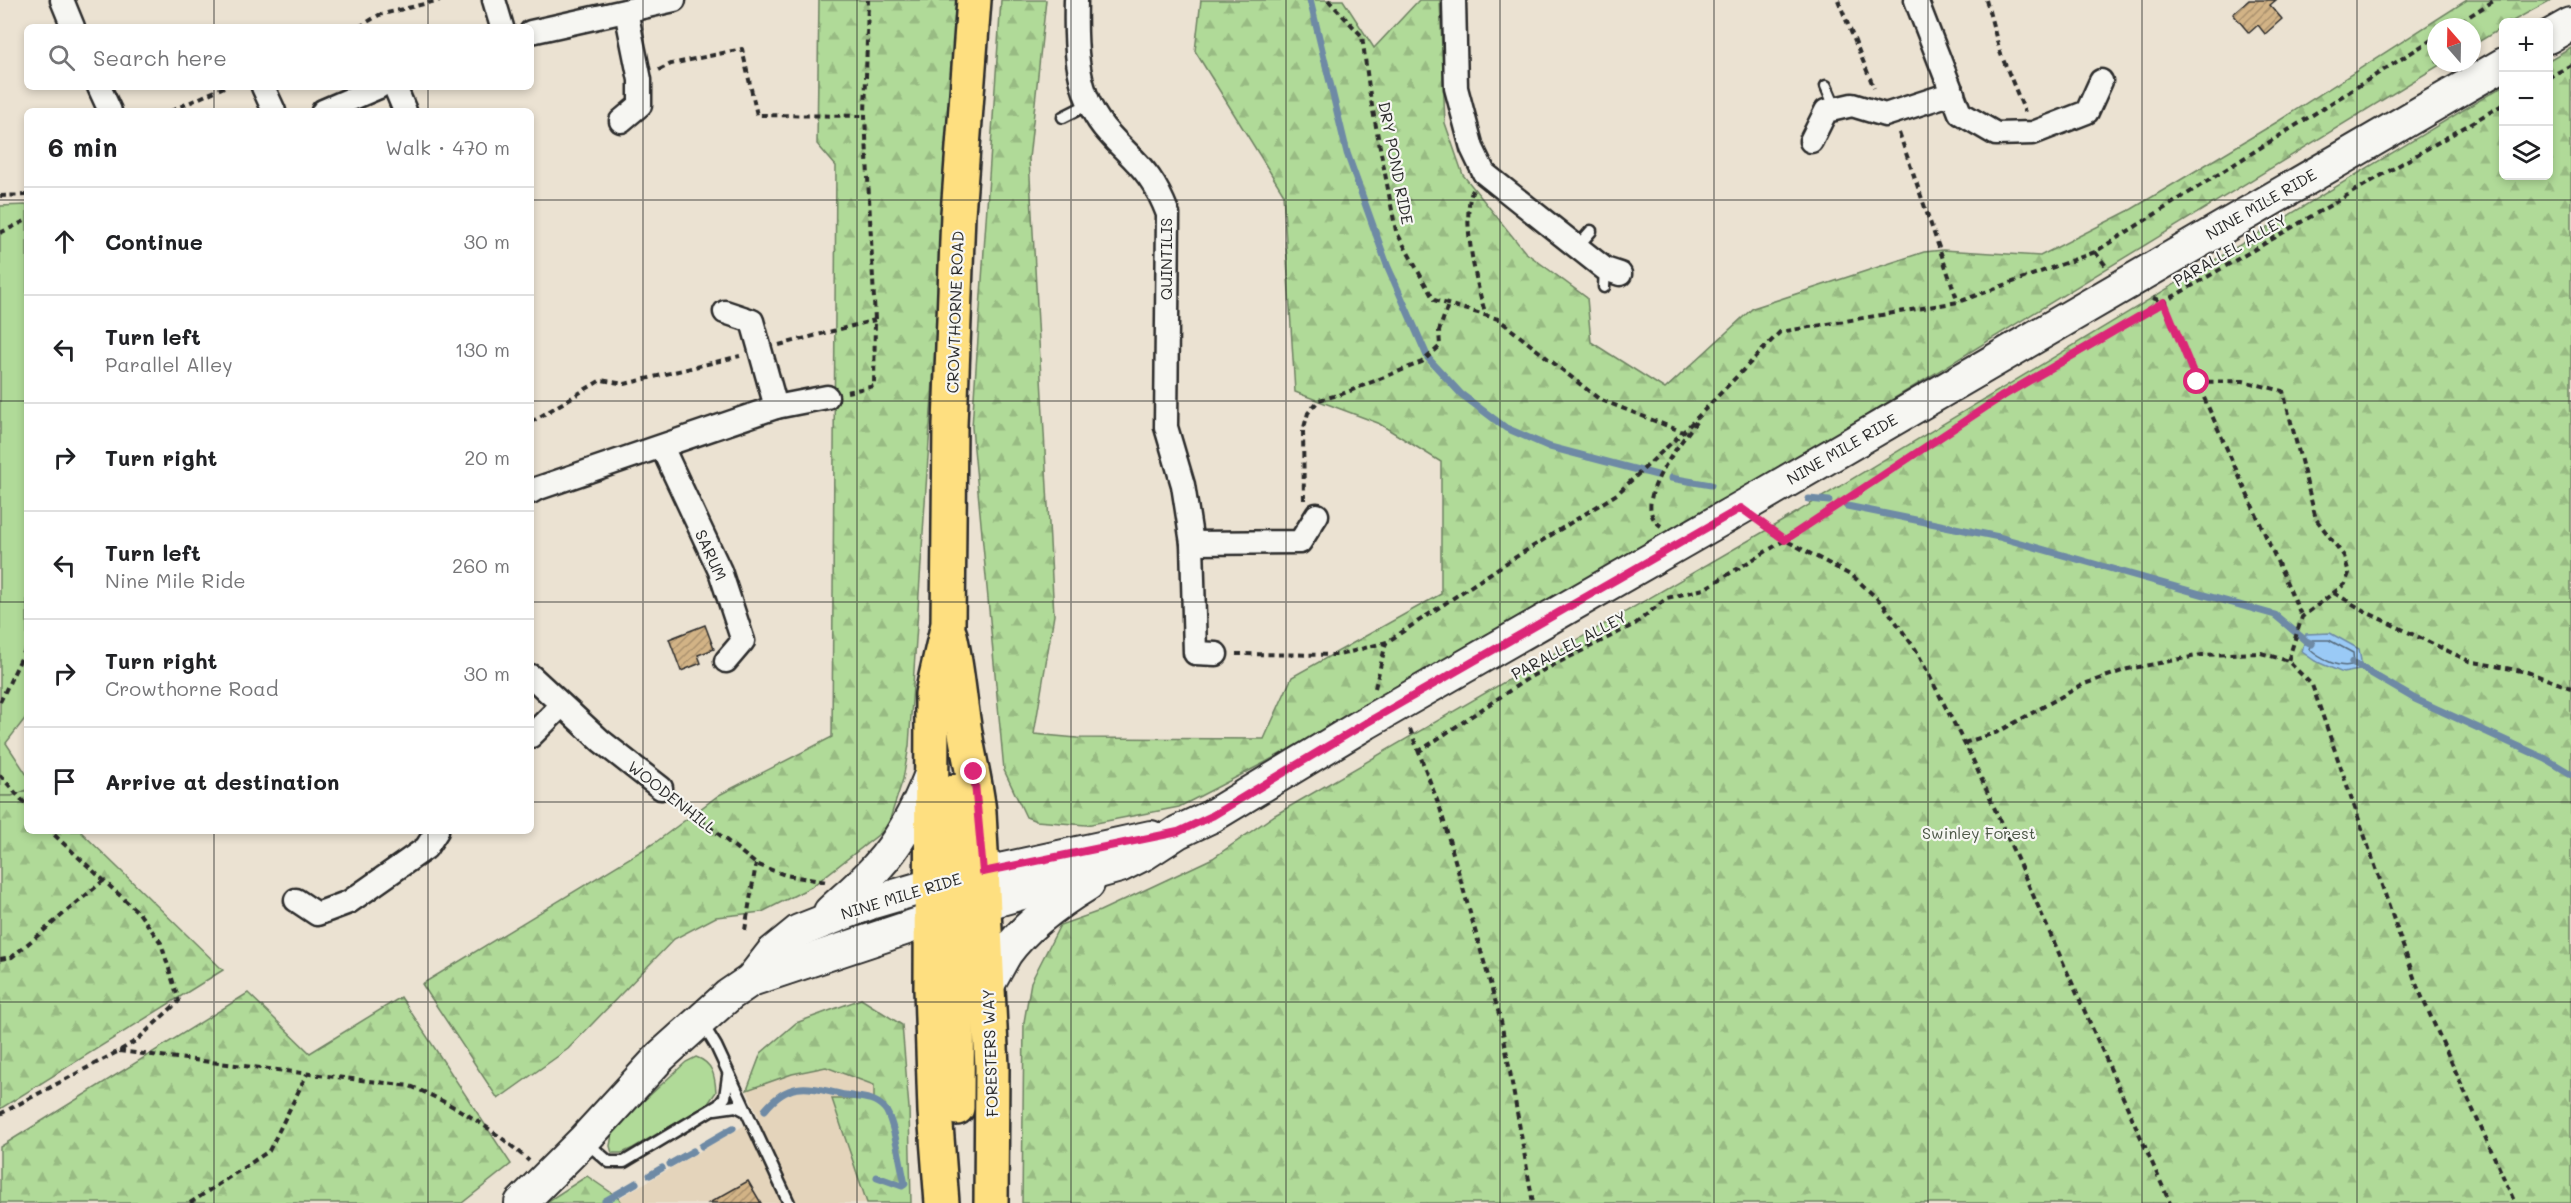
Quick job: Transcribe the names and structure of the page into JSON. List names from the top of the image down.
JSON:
{
  "streets": {
    "main road": ["NINE MILE RIDE", "CROWTHORNE ROAD", "FORESTERS WAY"],
    "street": ["QUINTILIS", "SARUM", "WOODENHILL"],
    "path": ["DRY POND RIDE", "PARALLEL ALLEY"]
  },
  "crossings": [
    ["NINE MILE RIDE", "CROWTHORNE ROAD"],
    ["NINE MILE RIDE", "FORESTERS WAY"],
    ["CROWTHORNE ROAD", "FORESTERS WAY"]
  ],
  "parks": ["Swinley Forest"],
  "north": "top",
  "page": {
    "map_buttons": ["+", "−"],
    "search": "Search here",
    "heading": ["6 min", "Walk · 470 m"],
    "list": [
      ["Continue", "30 m"],
      ["Turn left", "Parallel Alley", "130 m"],
      ["Turn right", "20 m"],
      ["Turn left", "Nine Mile Ride", "260 m"],
      ["Turn right", "Crowthorne Road", "30 m"],
      "Arrive at destination"
    ]
  }
}
